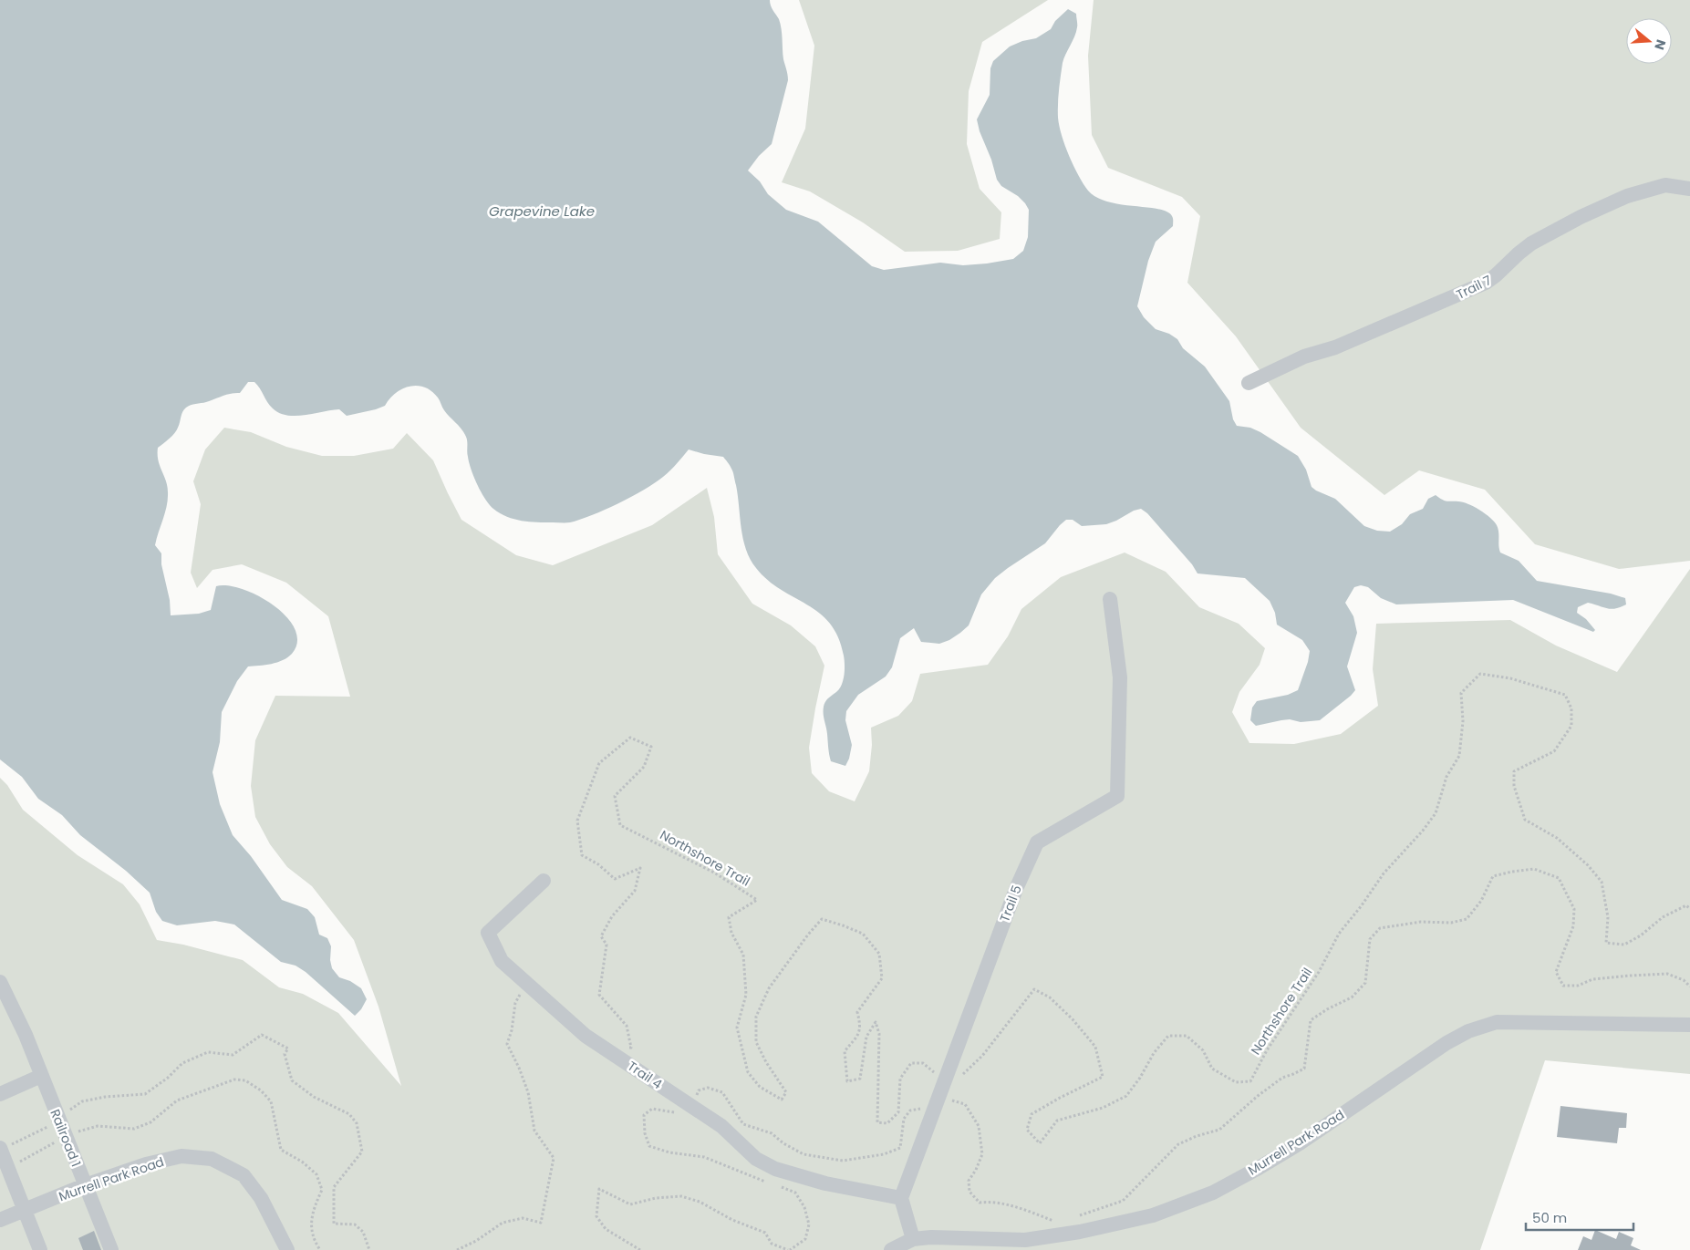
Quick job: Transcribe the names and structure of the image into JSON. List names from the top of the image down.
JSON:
{
  "streets": {
    "lane": [
      "Trail 7",
      "Trail 5",
      "Trail 4",
      "Railroad 1",
      "Murrell Park Road"
    ],
    "path": ["Northshore Trail"]
  },
  "crossings": [
    ["Northshore Trail", "Trail 5"],
    ["Northshore Trail", "Trail 4"],
    ["Trail 5", "Trail 4"],
    ["Railroad 1", "Murrell Park Road"]
  ],
  "water": ["Grapevine Lake"],
  "scale_bar": "50 m",
  "north": "right"
}
